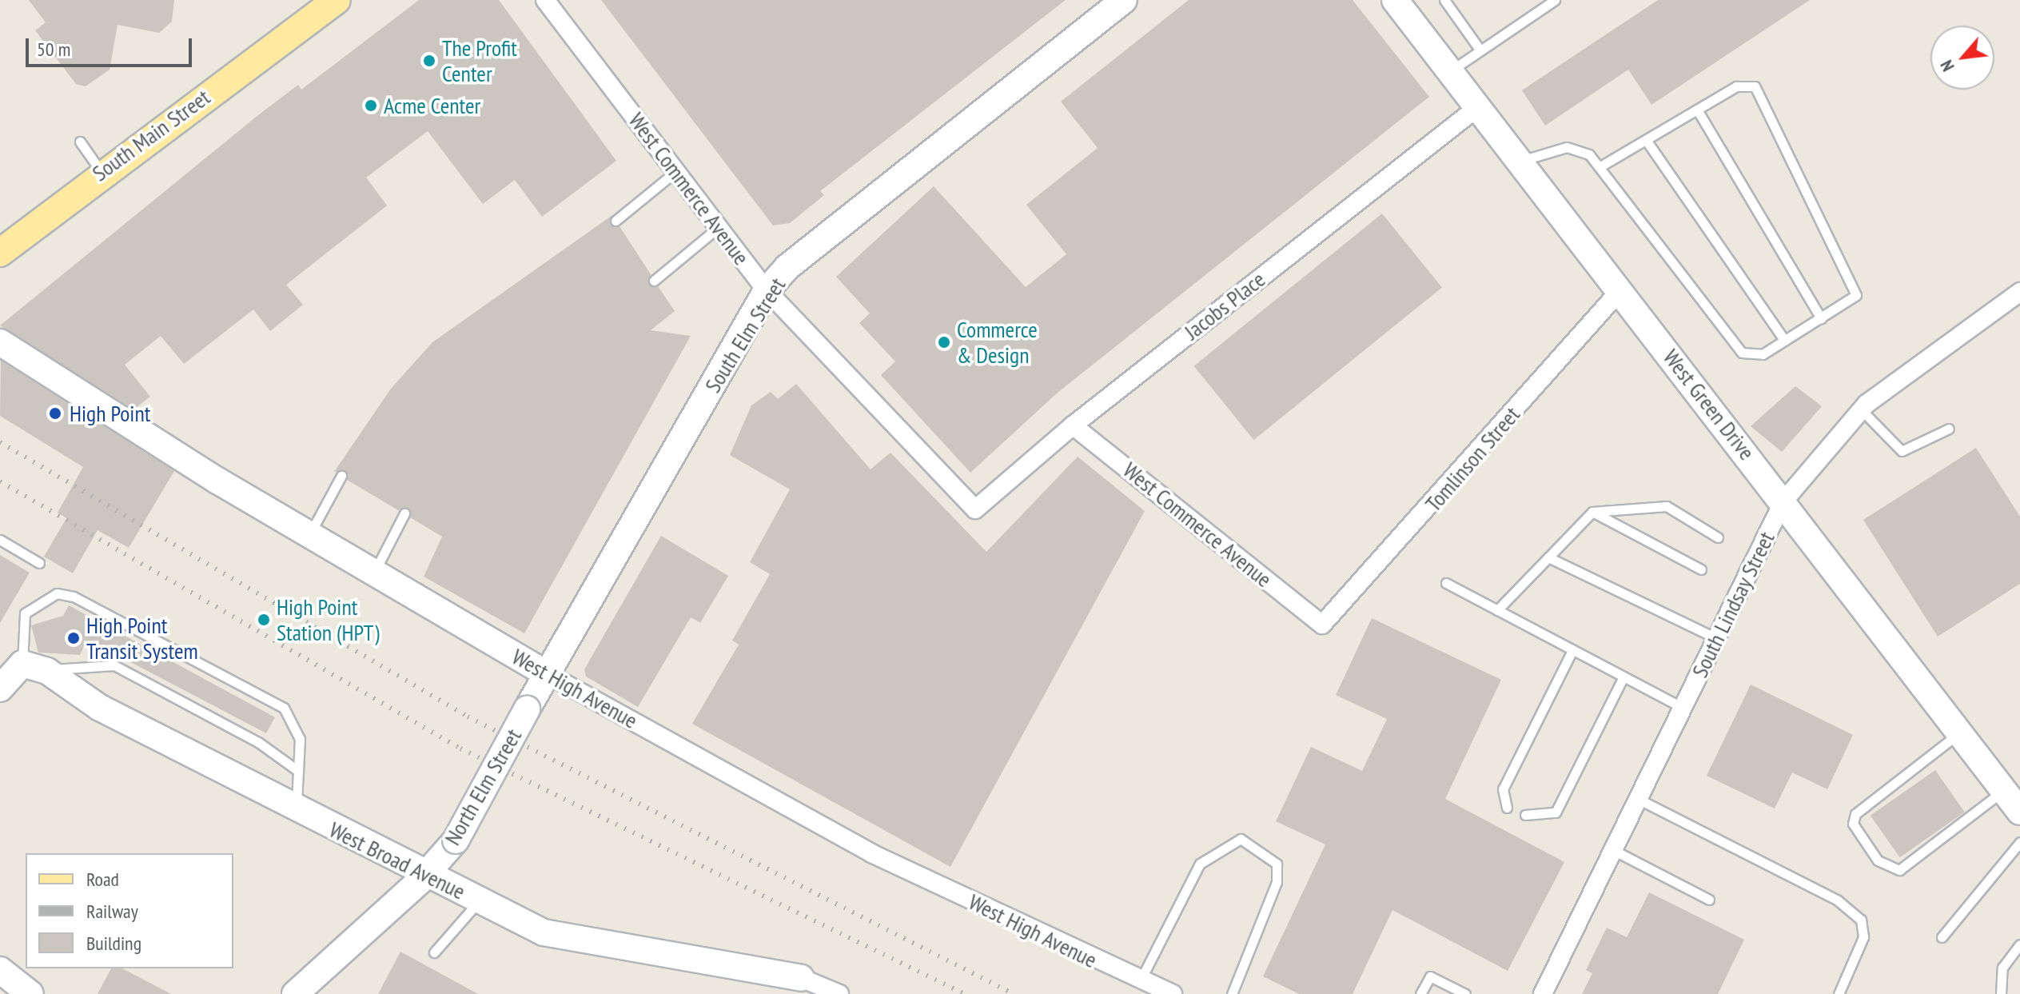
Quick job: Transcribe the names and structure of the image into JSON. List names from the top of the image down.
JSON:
{
  "streets": {
    "main road": ["South Main Street"],
    "street": [
      "West Commerce Avenue",
      "Jacobs Place",
      "South Elm Street",
      "West Green Drive",
      "Tomlinson Street",
      "South Lindsay Street",
      "West High Avenue",
      "North Elm Street",
      "West Broad Avenue"
    ]
  },
  "crossings": [
    ["West Commerce Avenue", "Jacobs Place"],
    ["West Commerce Avenue", "South Elm Street"],
    ["West Commerce Avenue", "Tomlinson Street"],
    ["Jacobs Place", "West Green Drive"],
    ["South Elm Street", "West High Avenue"],
    ["South Elm Street", "North Elm Street"],
    ["West Green Drive", "Tomlinson Street"],
    ["West Green Drive", "South Lindsay Street"],
    ["North Elm Street", "West Broad Avenue"]
  ],
  "places": [
    "The Profit Center",
    "Acme Center",
    "Commerce & Design",
    "High Point",
    "High Point Station (HPT)",
    "High Point Transit System"
  ],
  "legend": ["Road", "Railway", "Building"],
  "scale_bar": "50 m",
  "north": "bottom left"
}
